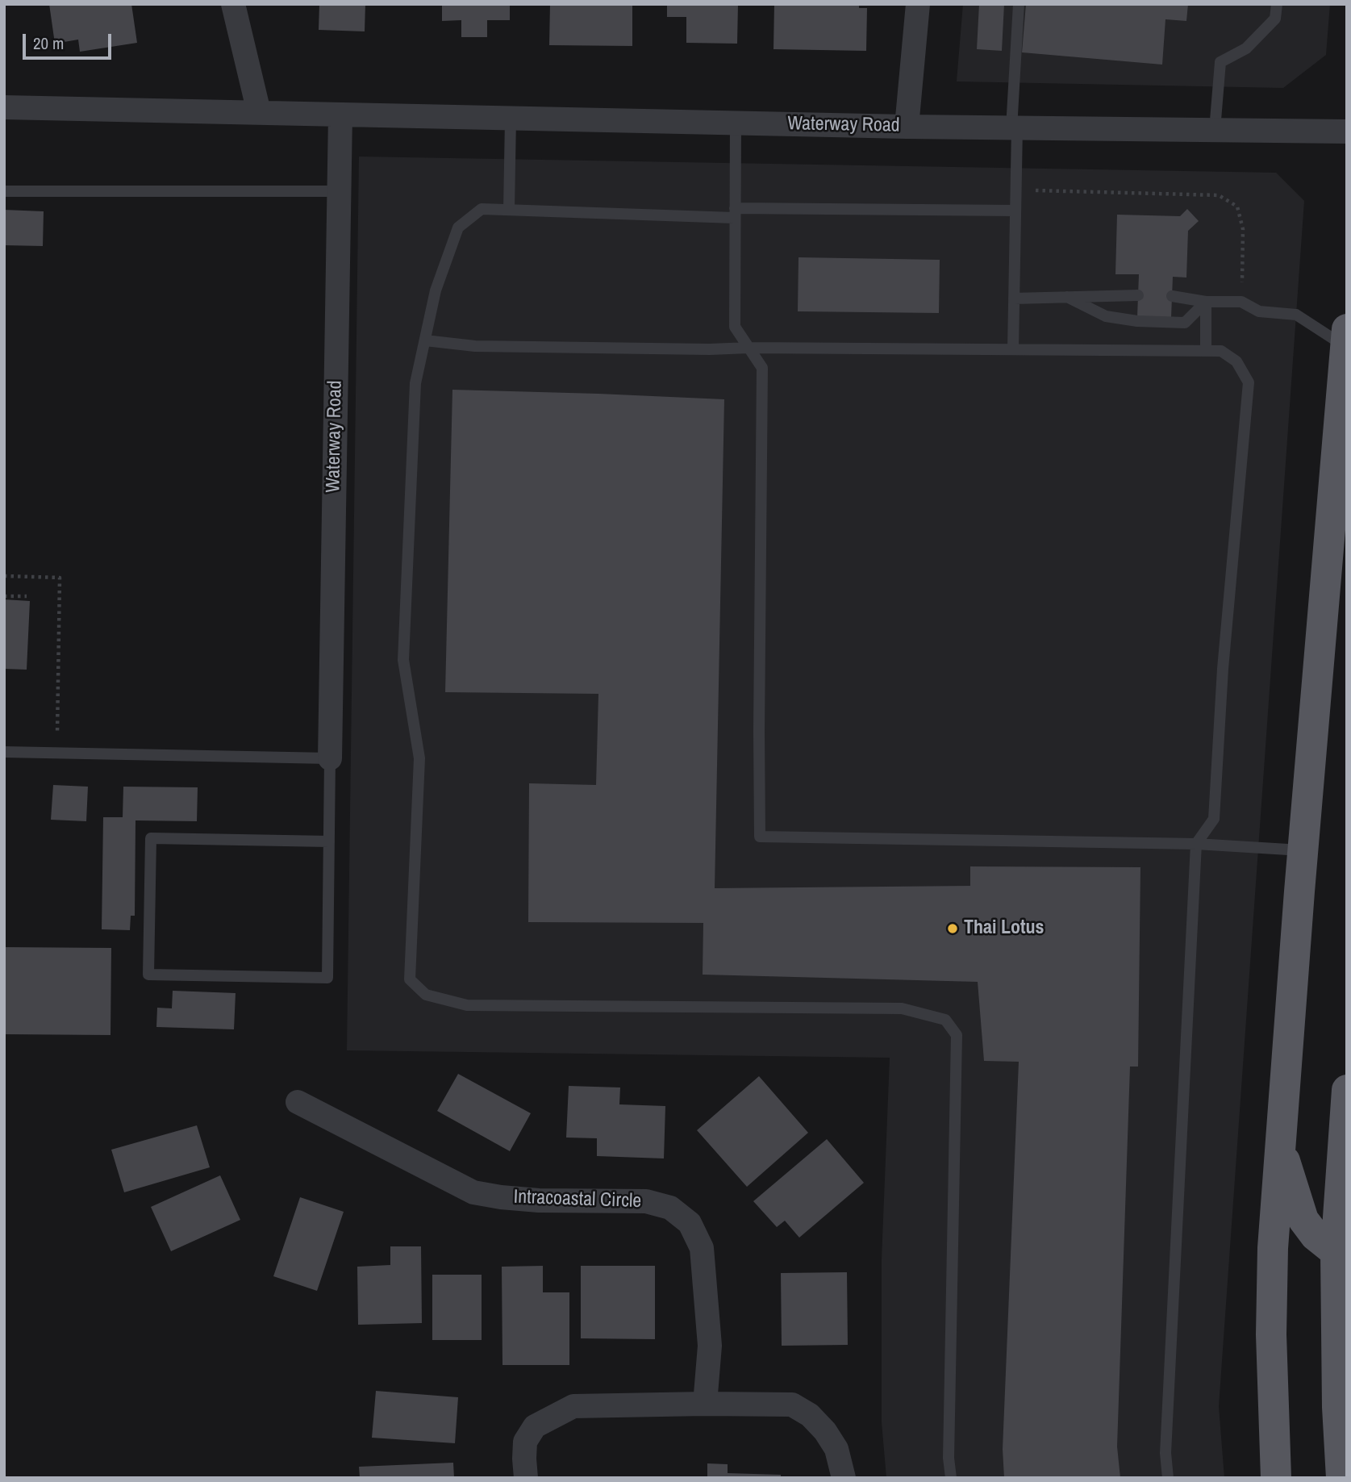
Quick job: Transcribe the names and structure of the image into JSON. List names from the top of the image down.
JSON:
{
  "streets": {
    "street": ["Waterway Road", "Intracoastal Circle"]
  },
  "places": ["Thai Lotus"],
  "scale_bar": "20 m"
}
